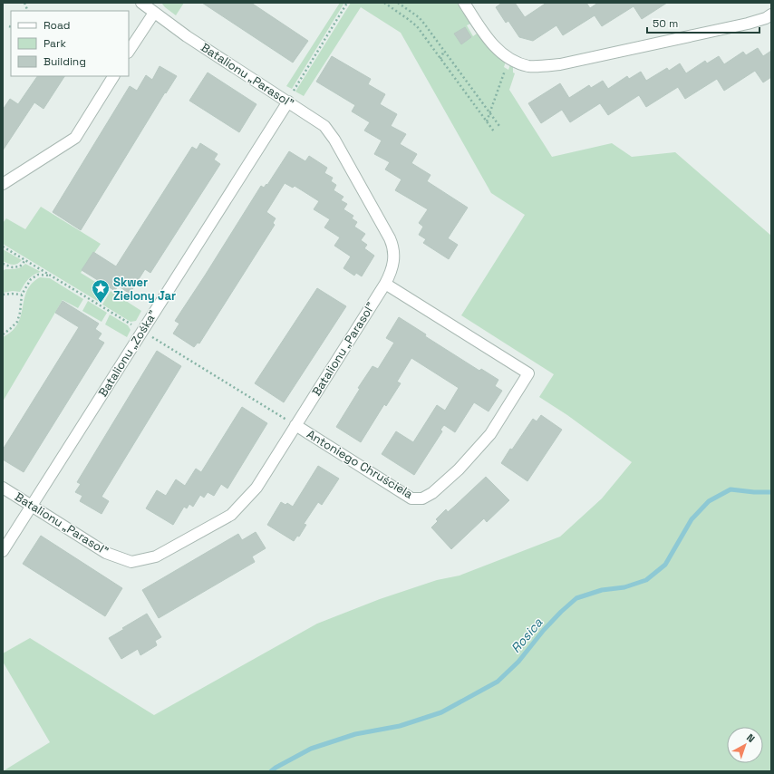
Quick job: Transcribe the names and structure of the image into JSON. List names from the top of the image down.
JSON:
{
  "streets": {
    "street": ["Batalionu „Parasol”", "Batalionu „Zośka”", "Antoniego Chruściela"]
  },
  "crossings": [
    ["Batalionu „Parasol”", "Batalionu „Zośka”"],
    ["Batalionu „Parasol”", "Antoniego Chruściela"],
    ["Batalionu „Zośka”", "Antoniego Chruściela"]
  ],
  "water": ["Rosica"],
  "places": {
    "place": ["Skwer Zielony Jar"]
  },
  "legend": ["Road", "Park", "Building"],
  "scale_bar": "50 m",
  "north": "top right"
}
